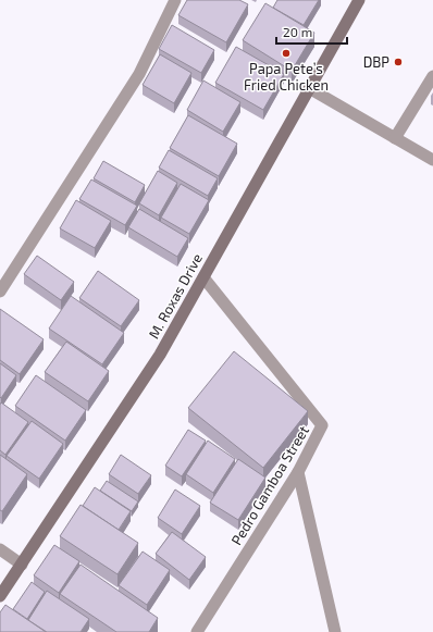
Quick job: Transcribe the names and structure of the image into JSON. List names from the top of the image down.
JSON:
{
  "streets": {
    "main road": ["M. Roxas Drive"],
    "street": ["Pedro Gamboa Street"]
  },
  "crossings": [
    ["M. Roxas Drive", "Pedro Gamboa Street"]
  ],
  "places": ["Papa Pete’s Fried Chicken", "DBP"],
  "scale_bar": "20 m"
}
